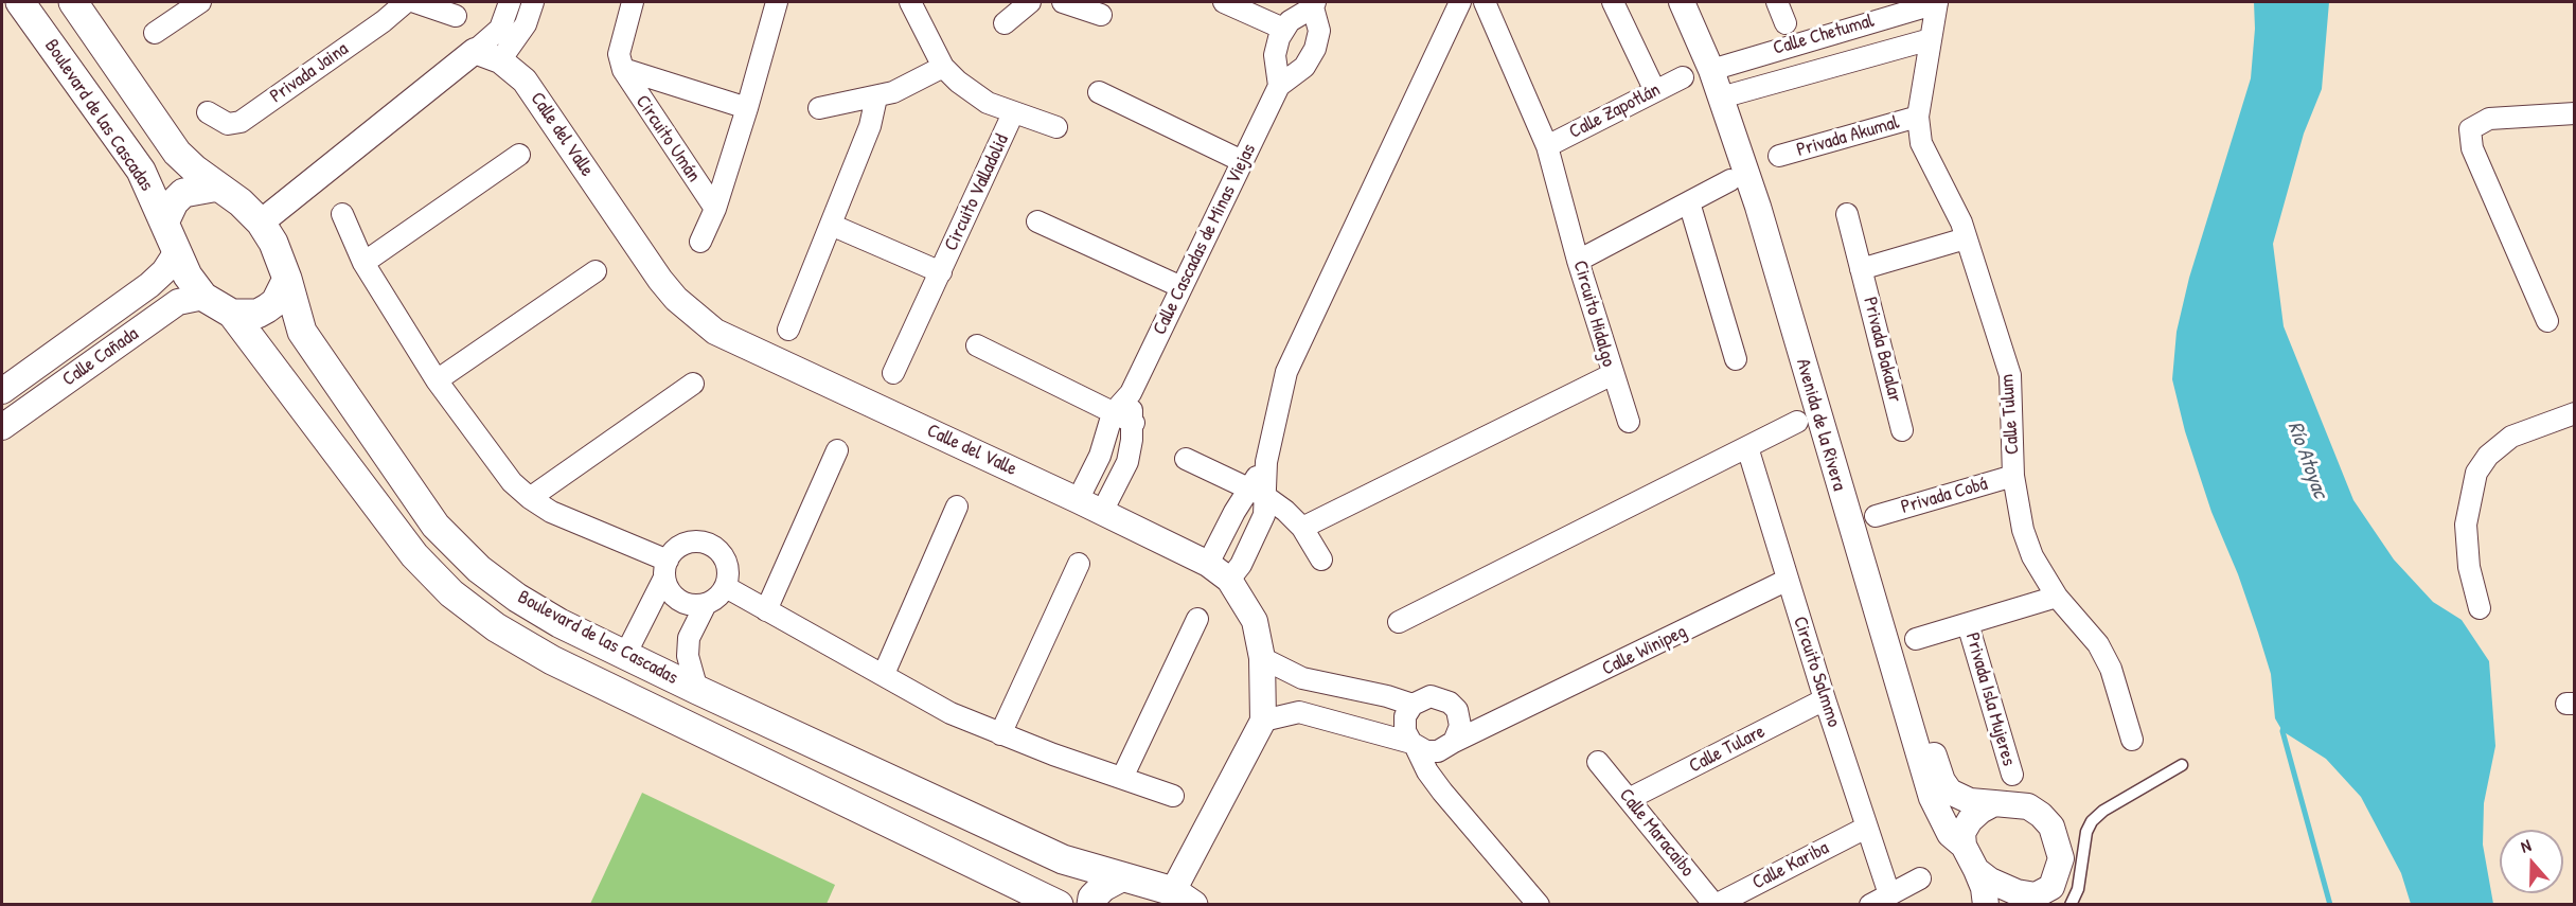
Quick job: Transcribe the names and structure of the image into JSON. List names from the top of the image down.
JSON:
{
  "streets": {
    "main road": ["Boulevard de las Cascadas"],
    "street": [
      "Calle Chetumal",
      "Privada Jaina",
      "Calle Zapotlán",
      "Calle del Valle",
      "Privada Akumal",
      "Circuito Umán",
      "Circuito Valladolid",
      "Calle Cascadas de Minas Viejas",
      "Circuito Hidalgo",
      "Privada Bakalar",
      "Calle Cañada",
      "Calle Tulum",
      "Avenida de la Rivera",
      "Privada Cobá",
      "Calle Winipeg",
      "Circuito Salmmo",
      "Privada Isla Mujeres",
      "Calle Tulare",
      "Calle Maracaibo",
      "Calle Kariba"
    ]
  },
  "crossings": [
    ["Calle Chetumal", "Calle Tulum"],
    ["Calle Chetumal", "Avenida de la Rivera"],
    ["Calle Zapotlán", "Circuito Hidalgo"],
    ["Boulevard de las Cascadas", "Calle del Valle"],
    ["Boulevard de las Cascadas", "Calle Cañada"],
    ["Calle del Valle", "Calle Cascadas de Minas Viejas"],
    ["Privada Akumal", "Calle Tulum"],
    ["Calle Tulum", "Privada Cobá"],
    ["Calle Tulum", "Privada Isla Mujeres"],
    ["Calle Winipeg", "Circuito Salmmo"],
    ["Circuito Salmmo", "Calle Tulare"],
    ["Circuito Salmmo", "Calle Kariba"],
    ["Calle Tulare", "Calle Maracaibo"],
    ["Calle Maracaibo", "Calle Kariba"]
  ],
  "water": ["Río Atoyac"],
  "north": "top"
}
